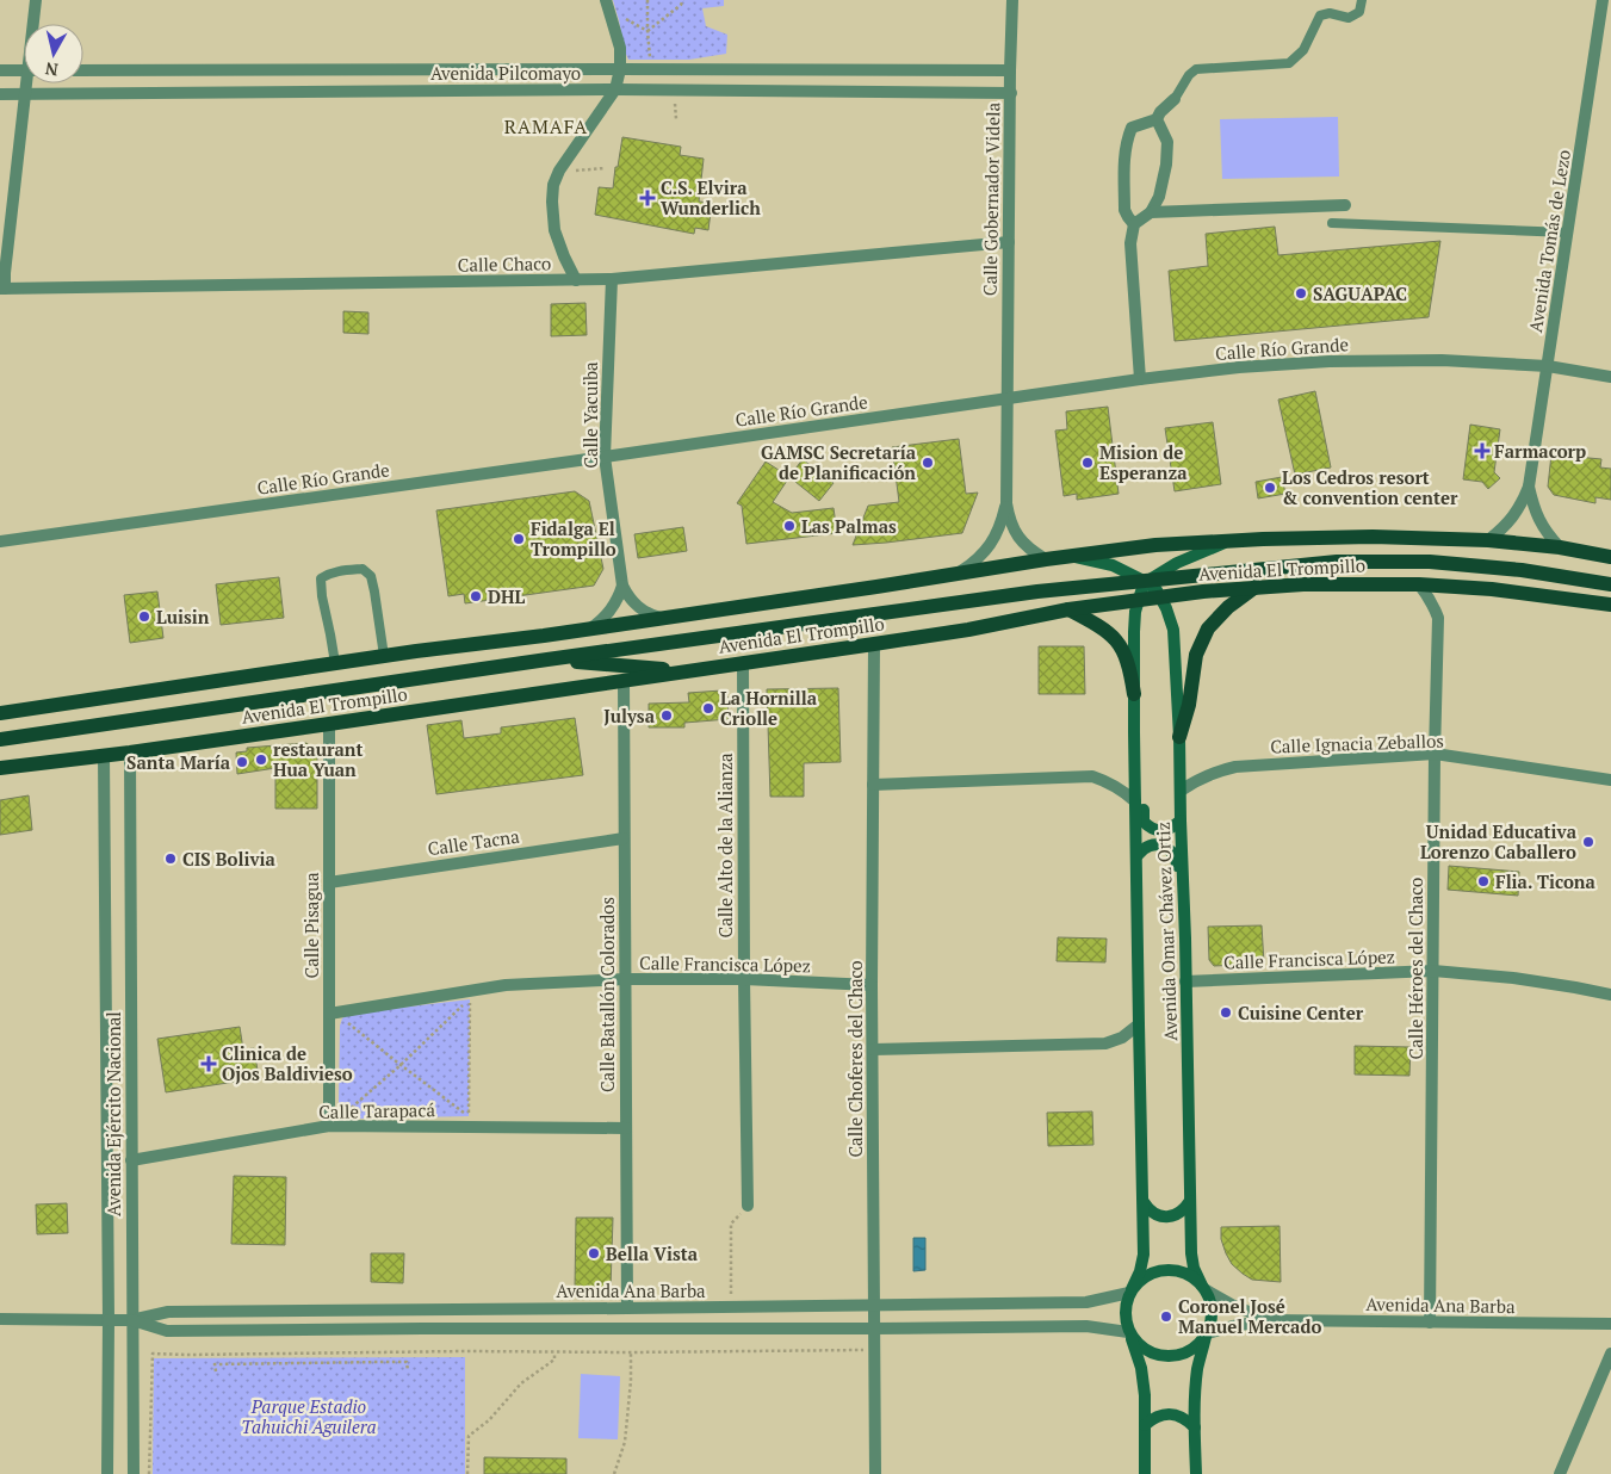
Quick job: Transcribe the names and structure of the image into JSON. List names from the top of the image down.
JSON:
{
  "streets": {
    "main road": ["Avenida El Trompillo", "Avenida Omar Chávez Ortiz"],
    "street": [
      "Avenida Pilcomayo",
      "Calle Gobernador Videla",
      "Avenida Tomás de Lezo",
      "Calle Chaco",
      "Calle Río Grande",
      "Calle Yacuiba",
      "Calle Ignacia Zeballos",
      "Calle Tacna",
      "Calle Alto de la Alianza",
      "Calle Pisagua",
      "Calle Francisca López",
      "Calle Héroes del Chaco",
      "Calle Batallón Colorados",
      "Calle Choferes del Chaco",
      "Calle Tarapacá",
      "Avenida Ejército Nacional",
      "Avenida Ana Barba"
    ]
  },
  "crossings": [
    ["Avenida Pilcomayo", "Calle Gobernador Videla"],
    ["Calle Gobernador Videla", "Calle Chaco"],
    ["Calle Gobernador Videla", "Calle Río Grande"],
    ["Avenida Tomás de Lezo", "Calle Río Grande"],
    ["Avenida Tomás de Lezo", "Avenida El Trompillo"],
    ["Calle Chaco", "Calle Yacuiba"],
    ["Calle Río Grande", "Calle Yacuiba"],
    ["Calle Yacuiba", "Avenida El Trompillo"],
    ["Avenida El Trompillo", "Calle Alto de la Alianza"],
    ["Avenida El Trompillo", "Calle Pisagua"],
    ["Avenida El Trompillo", "Avenida Omar Chávez Ortiz"],
    ["Avenida El Trompillo", "Calle Héroes del Chaco"],
    ["Avenida El Trompillo", "Calle Batallón Colorados"],
    ["Avenida El Trompillo", "Calle Choferes del Chaco"],
    ["Avenida El Trompillo", "Avenida Ejército Nacional"],
    ["Calle Ignacia Zeballos", "Avenida Omar Chávez Ortiz"],
    ["Calle Ignacia Zeballos", "Calle Héroes del Chaco"],
    ["Calle Tacna", "Calle Pisagua"],
    ["Calle Tacna", "Calle Batallón Colorados"],
    ["Calle Alto de la Alianza", "Calle Francisca López"],
    ["Calle Pisagua", "Calle Francisca López"],
    ["Calle Pisagua", "Calle Tarapacá"],
    ["Avenida Omar Chávez Ortiz", "Calle Francisca López"],
    ["Avenida Omar Chávez Ortiz", "Avenida Ana Barba"],
    ["Calle Francisca López", "Calle Héroes del Chaco"],
    ["Calle Francisca López", "Calle Batallón Colorados"],
    ["Calle Francisca López", "Calle Choferes del Chaco"],
    ["Calle Héroes del Chaco", "Avenida Ana Barba"],
    ["Calle Batallón Colorados", "Calle Tarapacá"],
    ["Calle Batallón Colorados", "Avenida Ana Barba"],
    ["Calle Choferes del Chaco", "Avenida Ana Barba"],
    ["Calle Tarapacá", "Avenida Ejército Nacional"],
    ["Avenida Ejército Nacional", "Avenida Ana Barba"]
  ],
  "districts": ["RAMAFA"],
  "parks": ["Parque Estadio Tahuichi Aguilera"],
  "places": {
    "health": ["C.S. Elvira Wunderlich", "Farmacorp", "Clinica de Ojos Baldivieso"],
    "other": [
      "SAGUAPAC",
      "GAMSC Secretaría de Planificación",
      "Mision de Esperanza",
      "Los Cedros resort & convention center",
      "Las Palmas",
      "Fidalga El Trompillo",
      "DHL",
      "Luisin",
      "La Hornilla Criolle",
      "Julysa",
      "restaurant Hua Yuan",
      "Santa María",
      "Unidad Educativa Lorenzo Caballero",
      "CIS Bolivia",
      "Flia. Ticona",
      "Cuisine Center",
      "Bella Vista",
      "Coronel José Manuel Mercado"
    ]
  },
  "north": "bottom"
}
